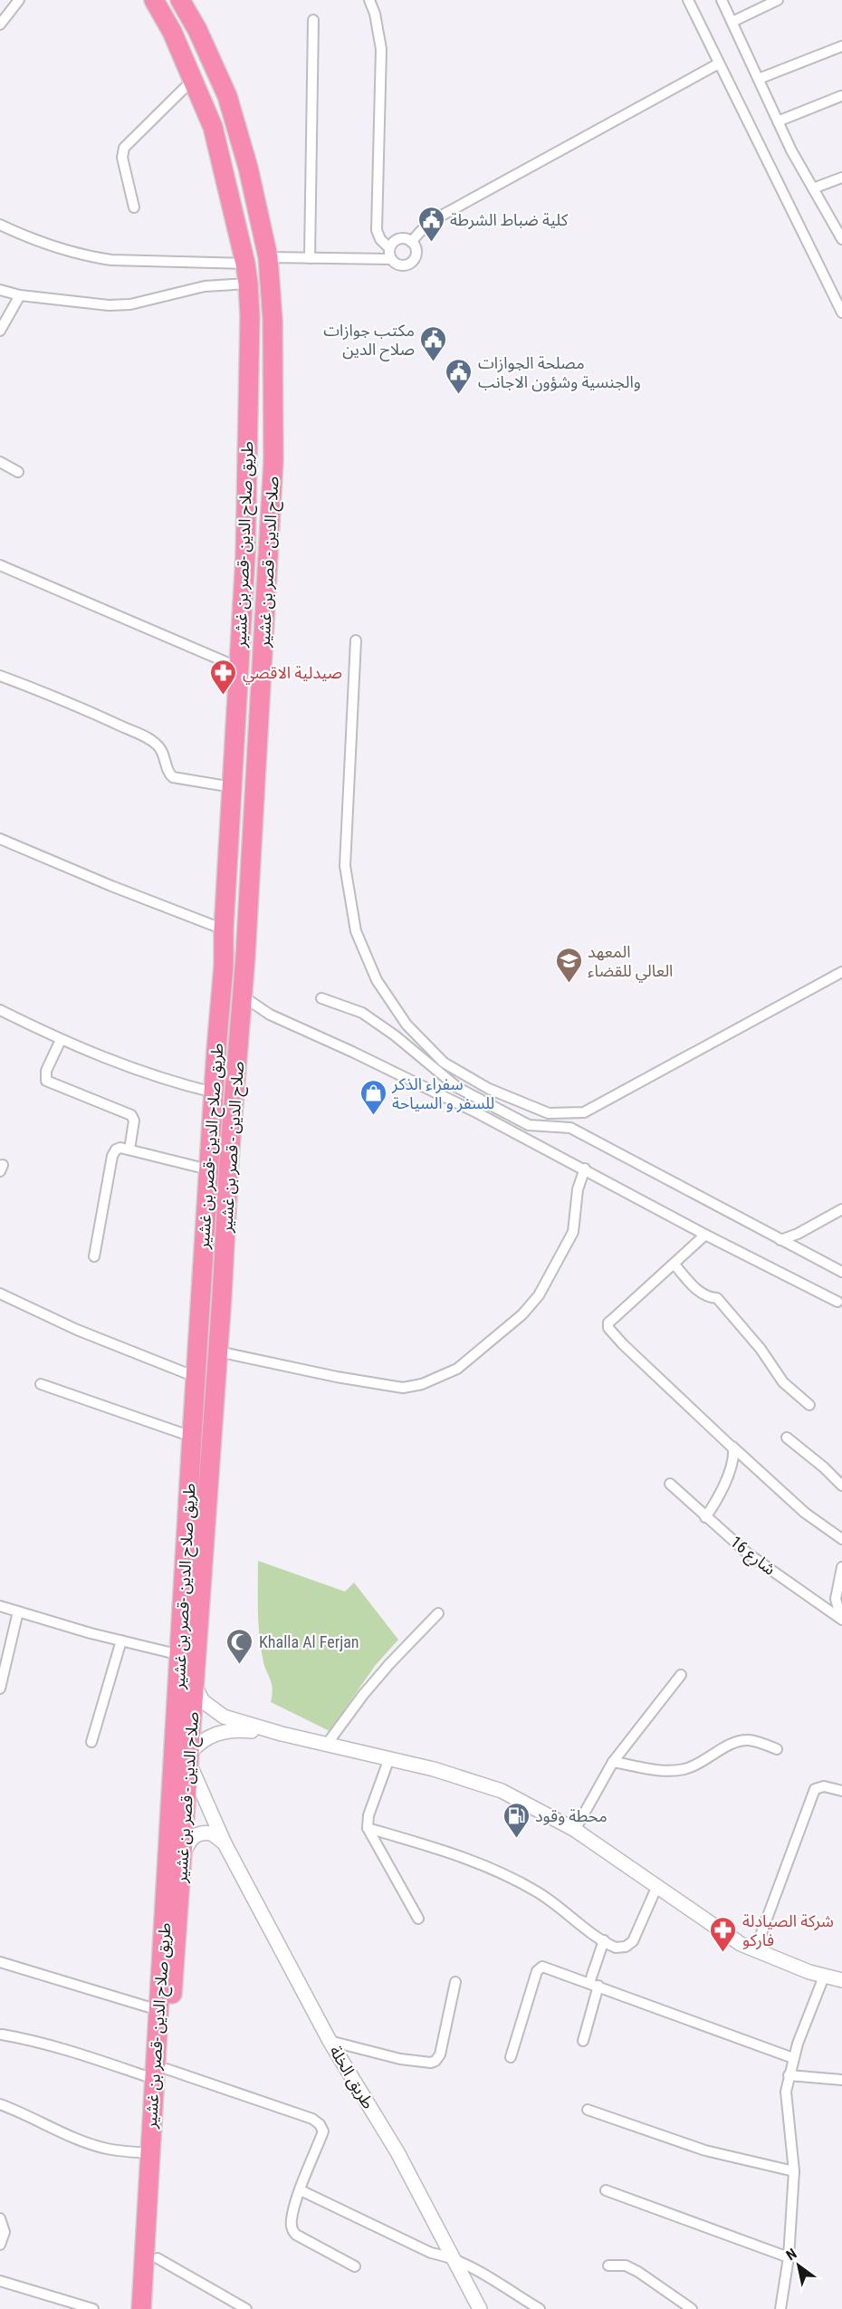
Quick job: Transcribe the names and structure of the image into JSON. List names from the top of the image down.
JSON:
{
  "streets": {
    "highway": ["طريق صلاح الدين -قصر بن غشير", "صلاح الدين - قصر بن غشير"],
    "street": ["شارع 16", "طريق الخلة"]
  },
  "crossings": [
    ["طريق صلاح الدين -قصر بن غشير", "صلاح الدين - قصر بن غشير"],
    ["صلاح الدين - قصر بن غشير", "طريق الخلة"]
  ],
  "places": {
    "public building": ["كلية ضباط الشرطة", "مكتب جوازات صلاح الدين", "مصلحة الجوازات والجنسية وشؤون الاجانب"],
    "pharmacy": ["صيدلية الاقصي", "شركة الصيادلة فاركو"],
    "school or university": ["المعهد العالي للقضاء"],
    "shop": ["سفراء الذكر للسفر و السياحة"],
    "mosque": ["Khalla Al Ferjan"],
    "fuel station": ["محطة وقود"]
  },
  "north": "top left"
}
